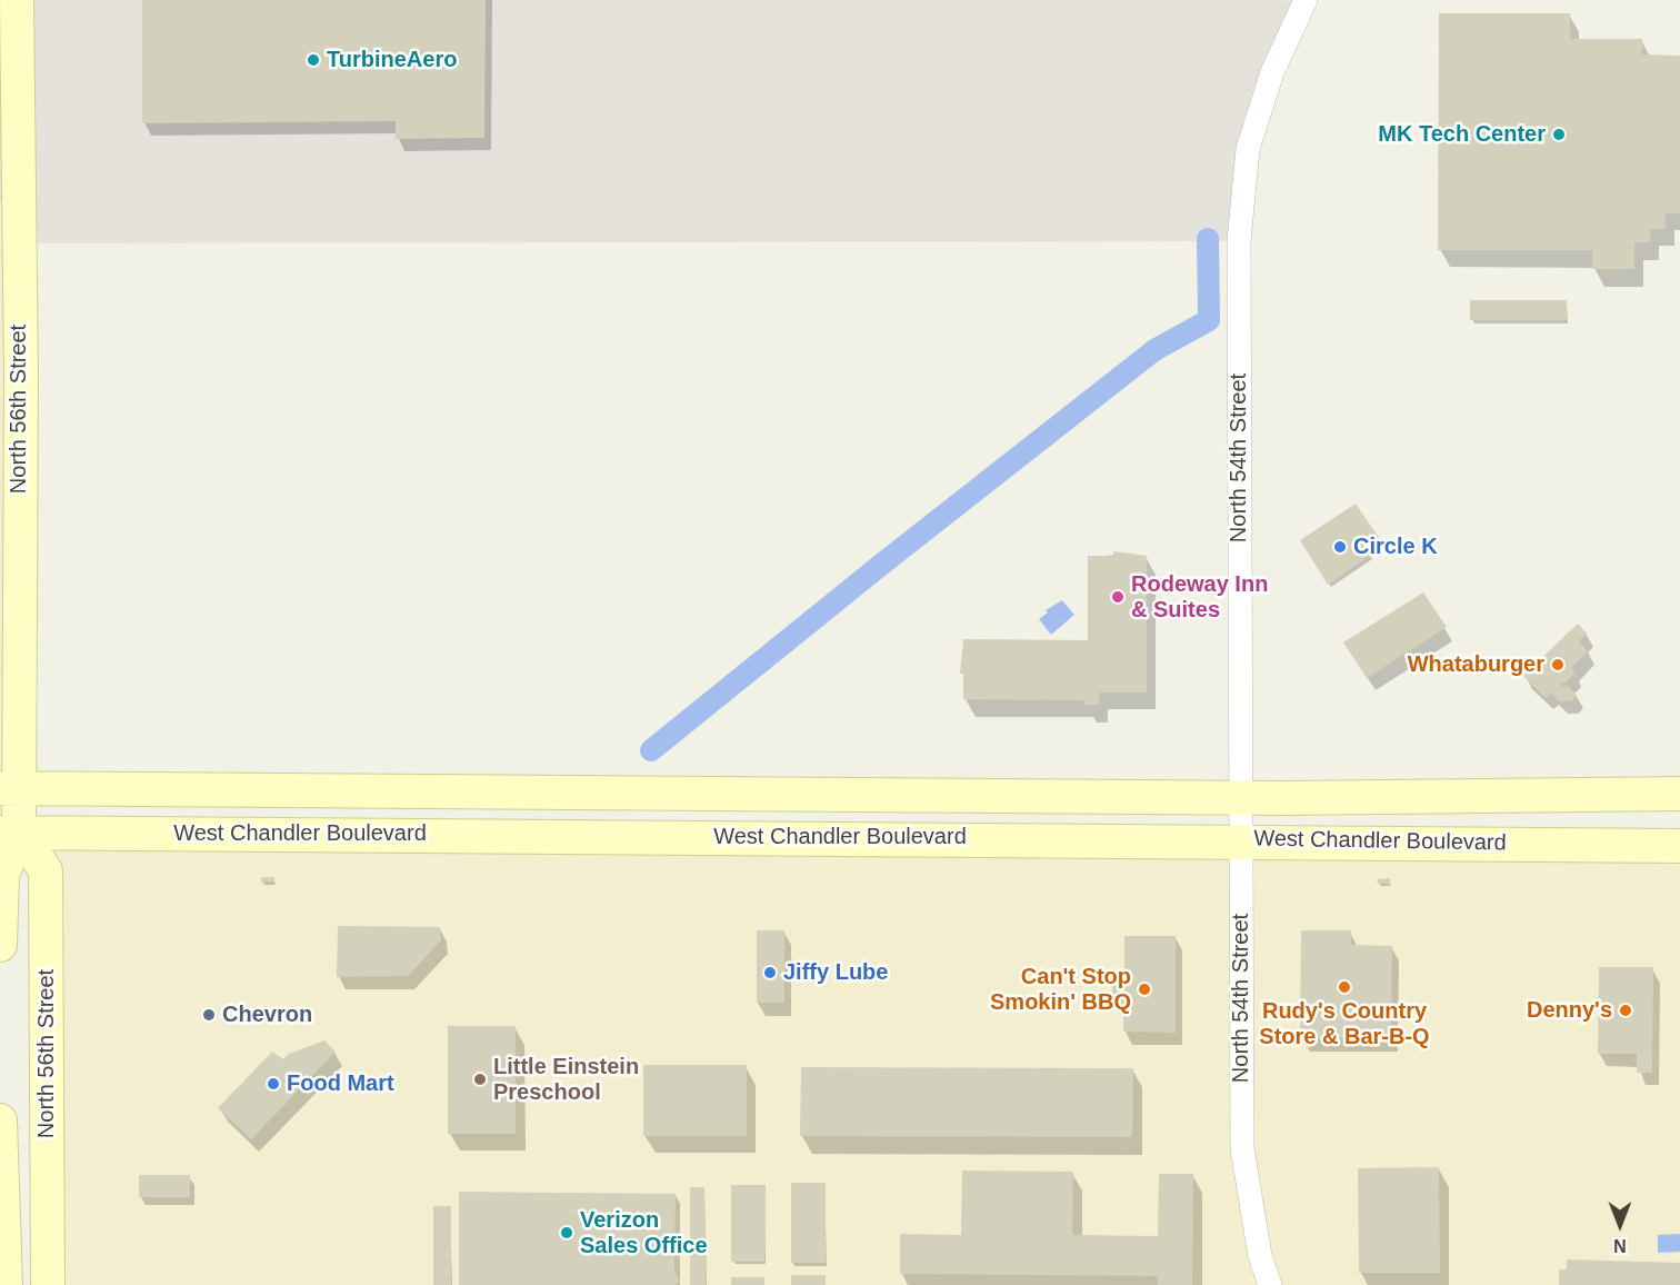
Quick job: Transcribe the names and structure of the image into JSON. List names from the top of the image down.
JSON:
{
  "streets": {
    "main road": ["North 56th Street", "West Chandler Boulevard"],
    "street": ["North 54th Street"]
  },
  "crossings": [
    ["North 56th Street", "West Chandler Boulevard"],
    ["North 54th Street", "West Chandler Boulevard"]
  ],
  "places": [
    "TurbineAero",
    "MK Tech Center",
    "Circle K",
    "Rodeway Inn & Suites",
    "Whataburger",
    "Jiffy Lube",
    "Rudy's Country Store & Bar-B-Q",
    "Can't Stop Smokin' BBQ",
    "Denny's",
    "Chevron",
    "Little Einstein Preschool",
    "Food Mart",
    "Verizon Sales Office"
  ],
  "north": "bottom"
}
